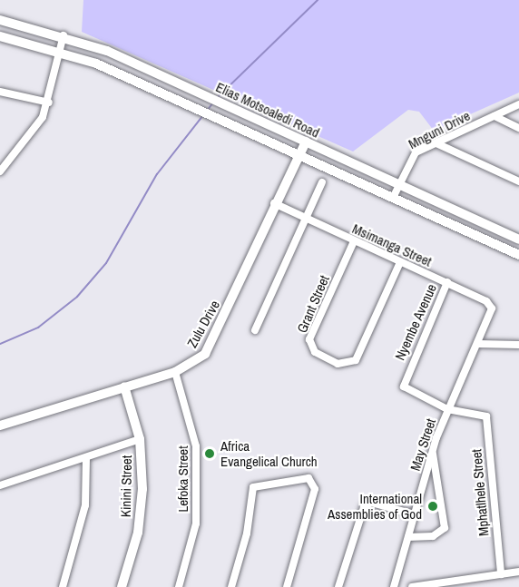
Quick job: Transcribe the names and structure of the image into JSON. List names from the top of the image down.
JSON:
{
  "streets": {
    "main road": ["Elias Motsoaledi Road", "Zulu Drive", "Kinini Street"],
    "street": [
      "Mnguni Drive",
      "Msimanga Street",
      "Grant Street",
      "Nyembe Avenue",
      "May Street",
      "Lefoka Street",
      "Mphatlhele Street"
    ]
  },
  "crossings": [
    ["Elias Motsoaledi Road", "Mnguni Drive"],
    ["Elias Motsoaledi Road", "Zulu Drive"],
    ["Msimanga Street", "Grant Street"],
    ["Msimanga Street", "Nyembe Avenue"],
    ["Msimanga Street", "Zulu Drive"],
    ["Msimanga Street", "May Street"],
    ["Nyembe Avenue", "May Street"],
    ["Nyembe Avenue", "Mphatlhele Street"],
    ["Zulu Drive", "Lefoka Street"],
    ["Zulu Drive", "Kinini Street"],
    ["May Street", "Mphatlhele Street"]
  ],
  "places": ["Africa Evangelical Church", "International Assemblies of God"]
}
